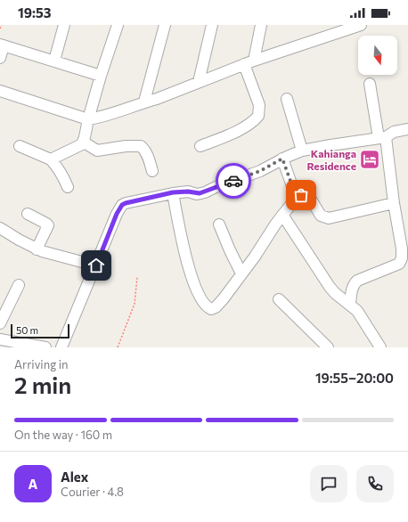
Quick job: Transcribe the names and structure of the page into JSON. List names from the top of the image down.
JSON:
{
  "places": {
    "hotel": ["Kahianga Residence"]
  },
  "scale_bar": "50 m",
  "north": "bottom",
  "page": {
    "status": "19:53",
    "scale": "50 m",
    "heading": ["2 min", "Arriving in", "19:55–20:00"],
    "panel": ["Alex", "Courier · 4.8"],
    "bar": "On the way · 160 m",
    "round": "A"
  }
}
